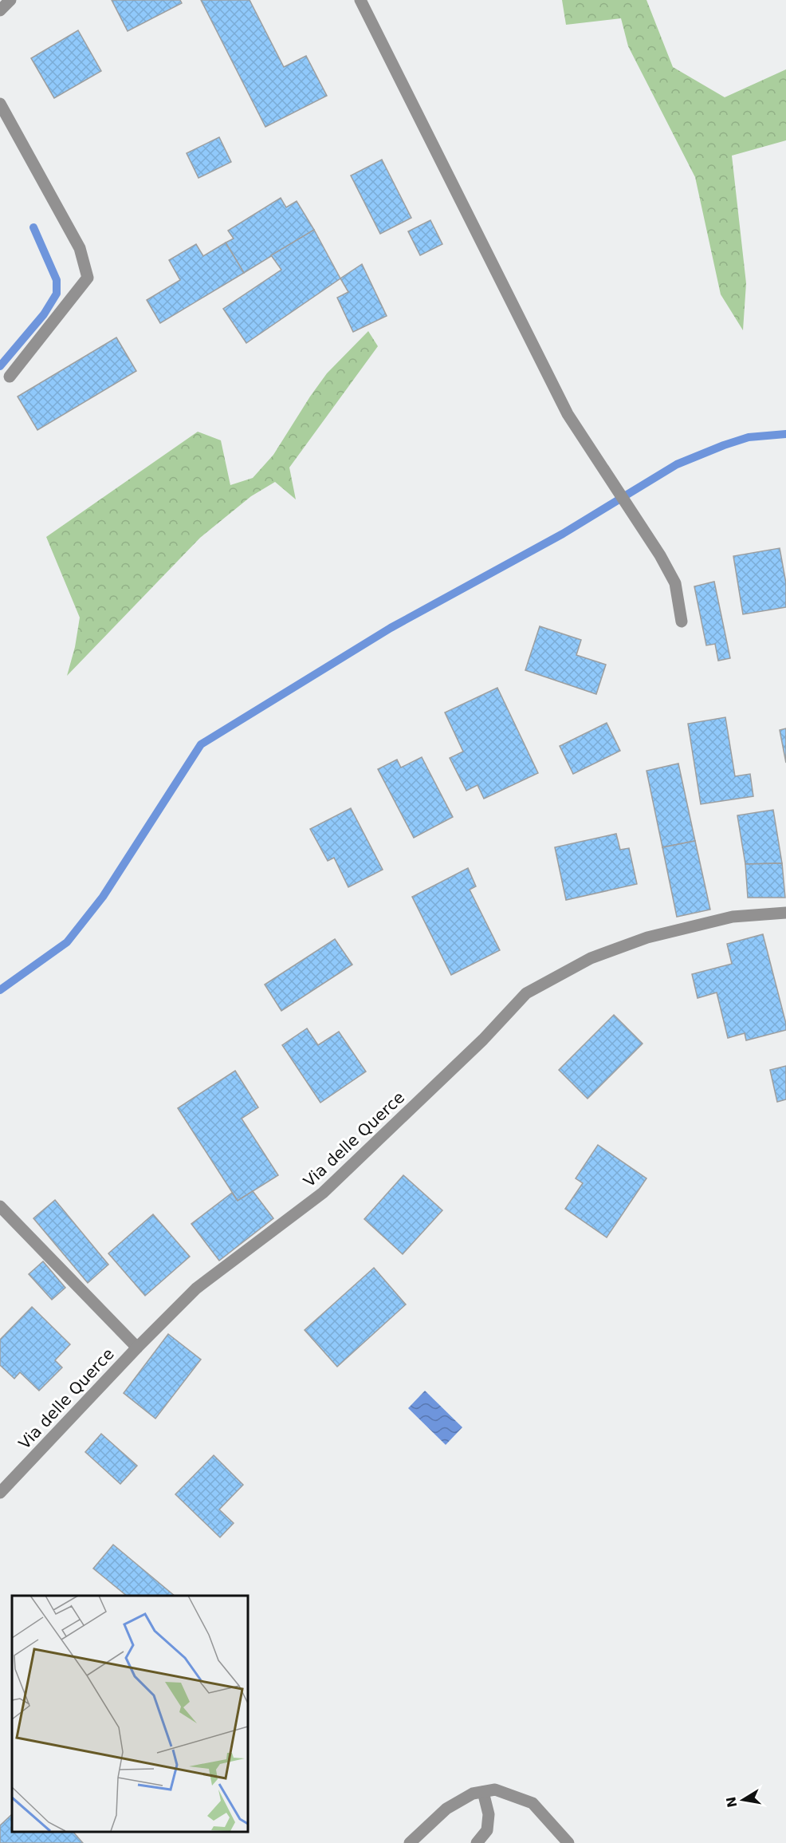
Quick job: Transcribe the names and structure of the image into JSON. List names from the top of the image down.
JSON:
{
  "streets": {
    "street": ["Via delle Querce"]
  },
  "north": "left"
}
